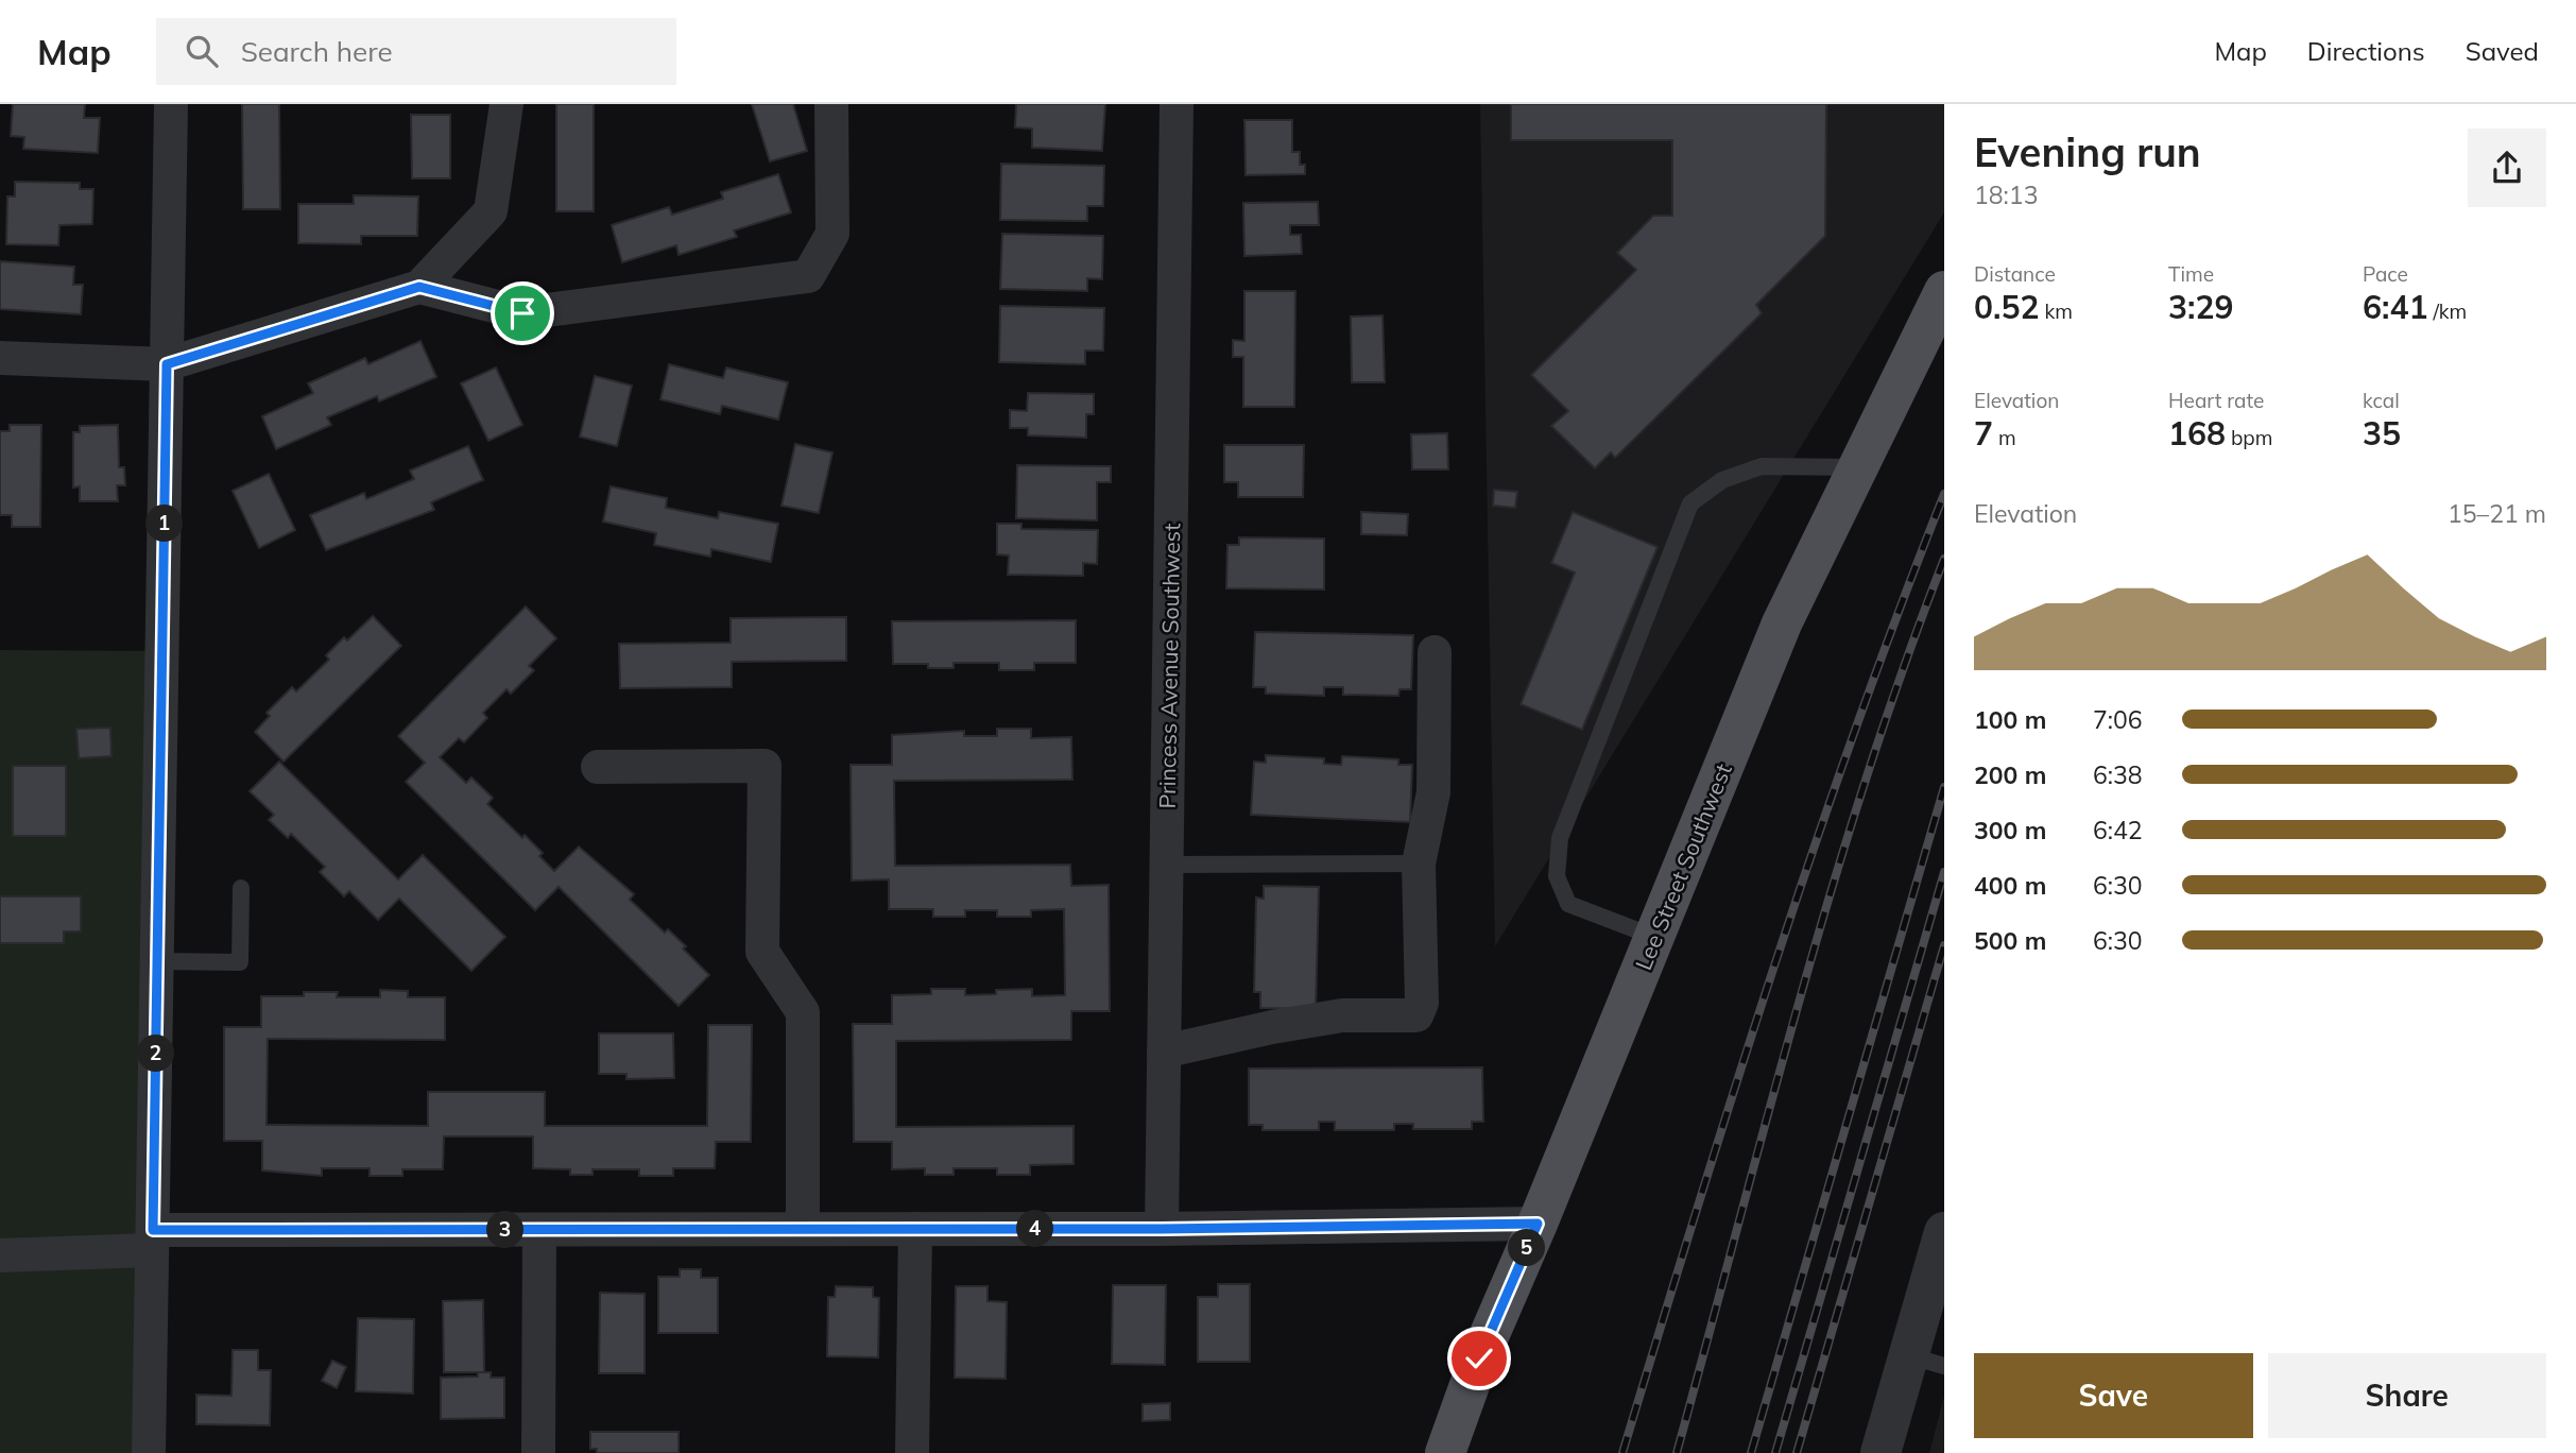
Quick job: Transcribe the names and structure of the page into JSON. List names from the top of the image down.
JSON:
{
  "streets": {
    "main road": ["Lee Street Southwest"],
    "street": ["Princess Avenue Southwest"]
  },
  "page": {
    "header": "Map",
    "search": "Search here",
    "nav": ["Map", "Directions", "Saved"],
    "heading": ["Evening run", "18:13"],
    "stats": [
      ["Distance", "0.52 km"],
      ["Time", "3:29"],
      ["Pace", "6:41 /km"],
      ["Elevation", "7 m"],
      ["Heart rate", "168 bpm"],
      ["kcal", "35"]
    ],
    "chart": ["Elevation", "15–21 m"],
    "pins": [
      "1",
      "2",
      "4",
      "3",
      "5"
    ],
    "list": [
      {
        "name": "100 m",
        "note": "7:06"
      },
      {
        "name": "200 m",
        "note": "6:38"
      },
      {
        "name": "300 m",
        "note": "6:42"
      },
      {
        "name": "400 m",
        "note": "6:30"
      },
      {
        "name": "500 m",
        "note": "6:30"
      }
    ],
    "buttons": ["Save", "Share"]
  }
}
